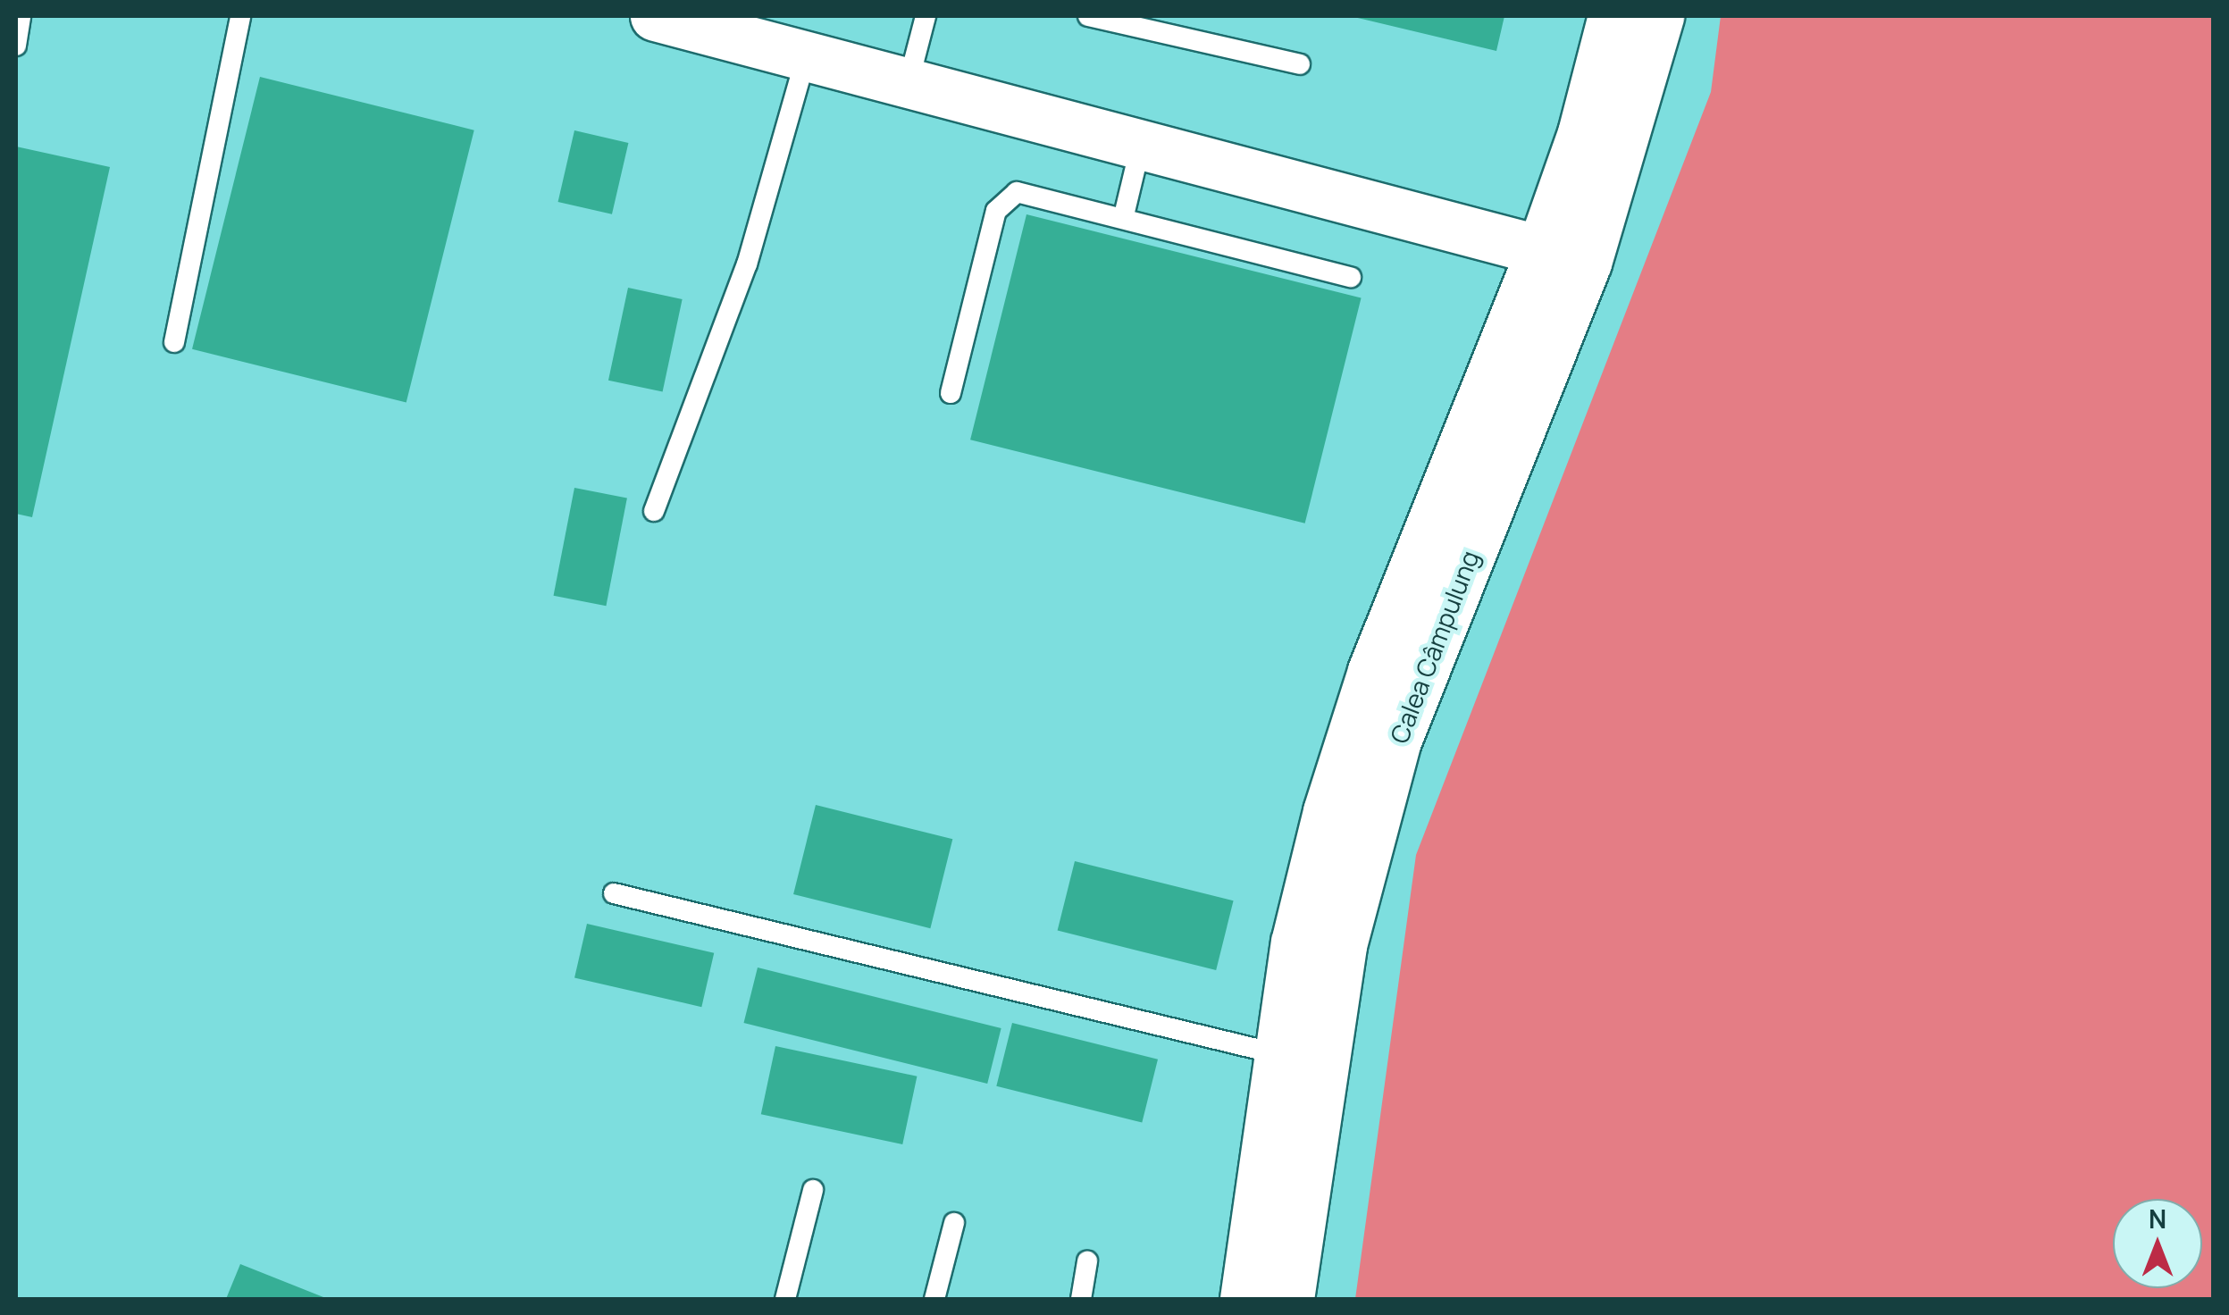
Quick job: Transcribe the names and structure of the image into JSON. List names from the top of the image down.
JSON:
{
  "streets": {
    "main road": ["Calea Câmpulung"]
  },
  "north": "top"
}
